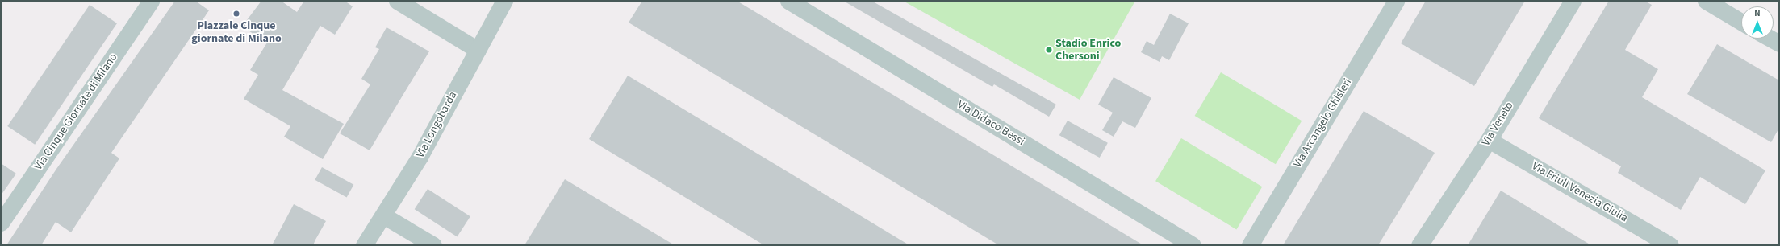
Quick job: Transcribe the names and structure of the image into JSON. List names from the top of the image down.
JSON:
{
  "streets": {
    "street": [
      "Via Cinque Giornate di Milano",
      "Via Didaco Bessi",
      "Via Arcangelo Ghisleri",
      "Via Veneto",
      "Via Longobarda",
      "Via Friuli Venezia Giulia"
    ]
  },
  "crossings": [
    ["Via Veneto", "Via Friuli Venezia Giulia"]
  ],
  "places": ["Piazzale Cinque giornate di Milano", "Stadio Enrico Chersoni"],
  "north": "top"
}
